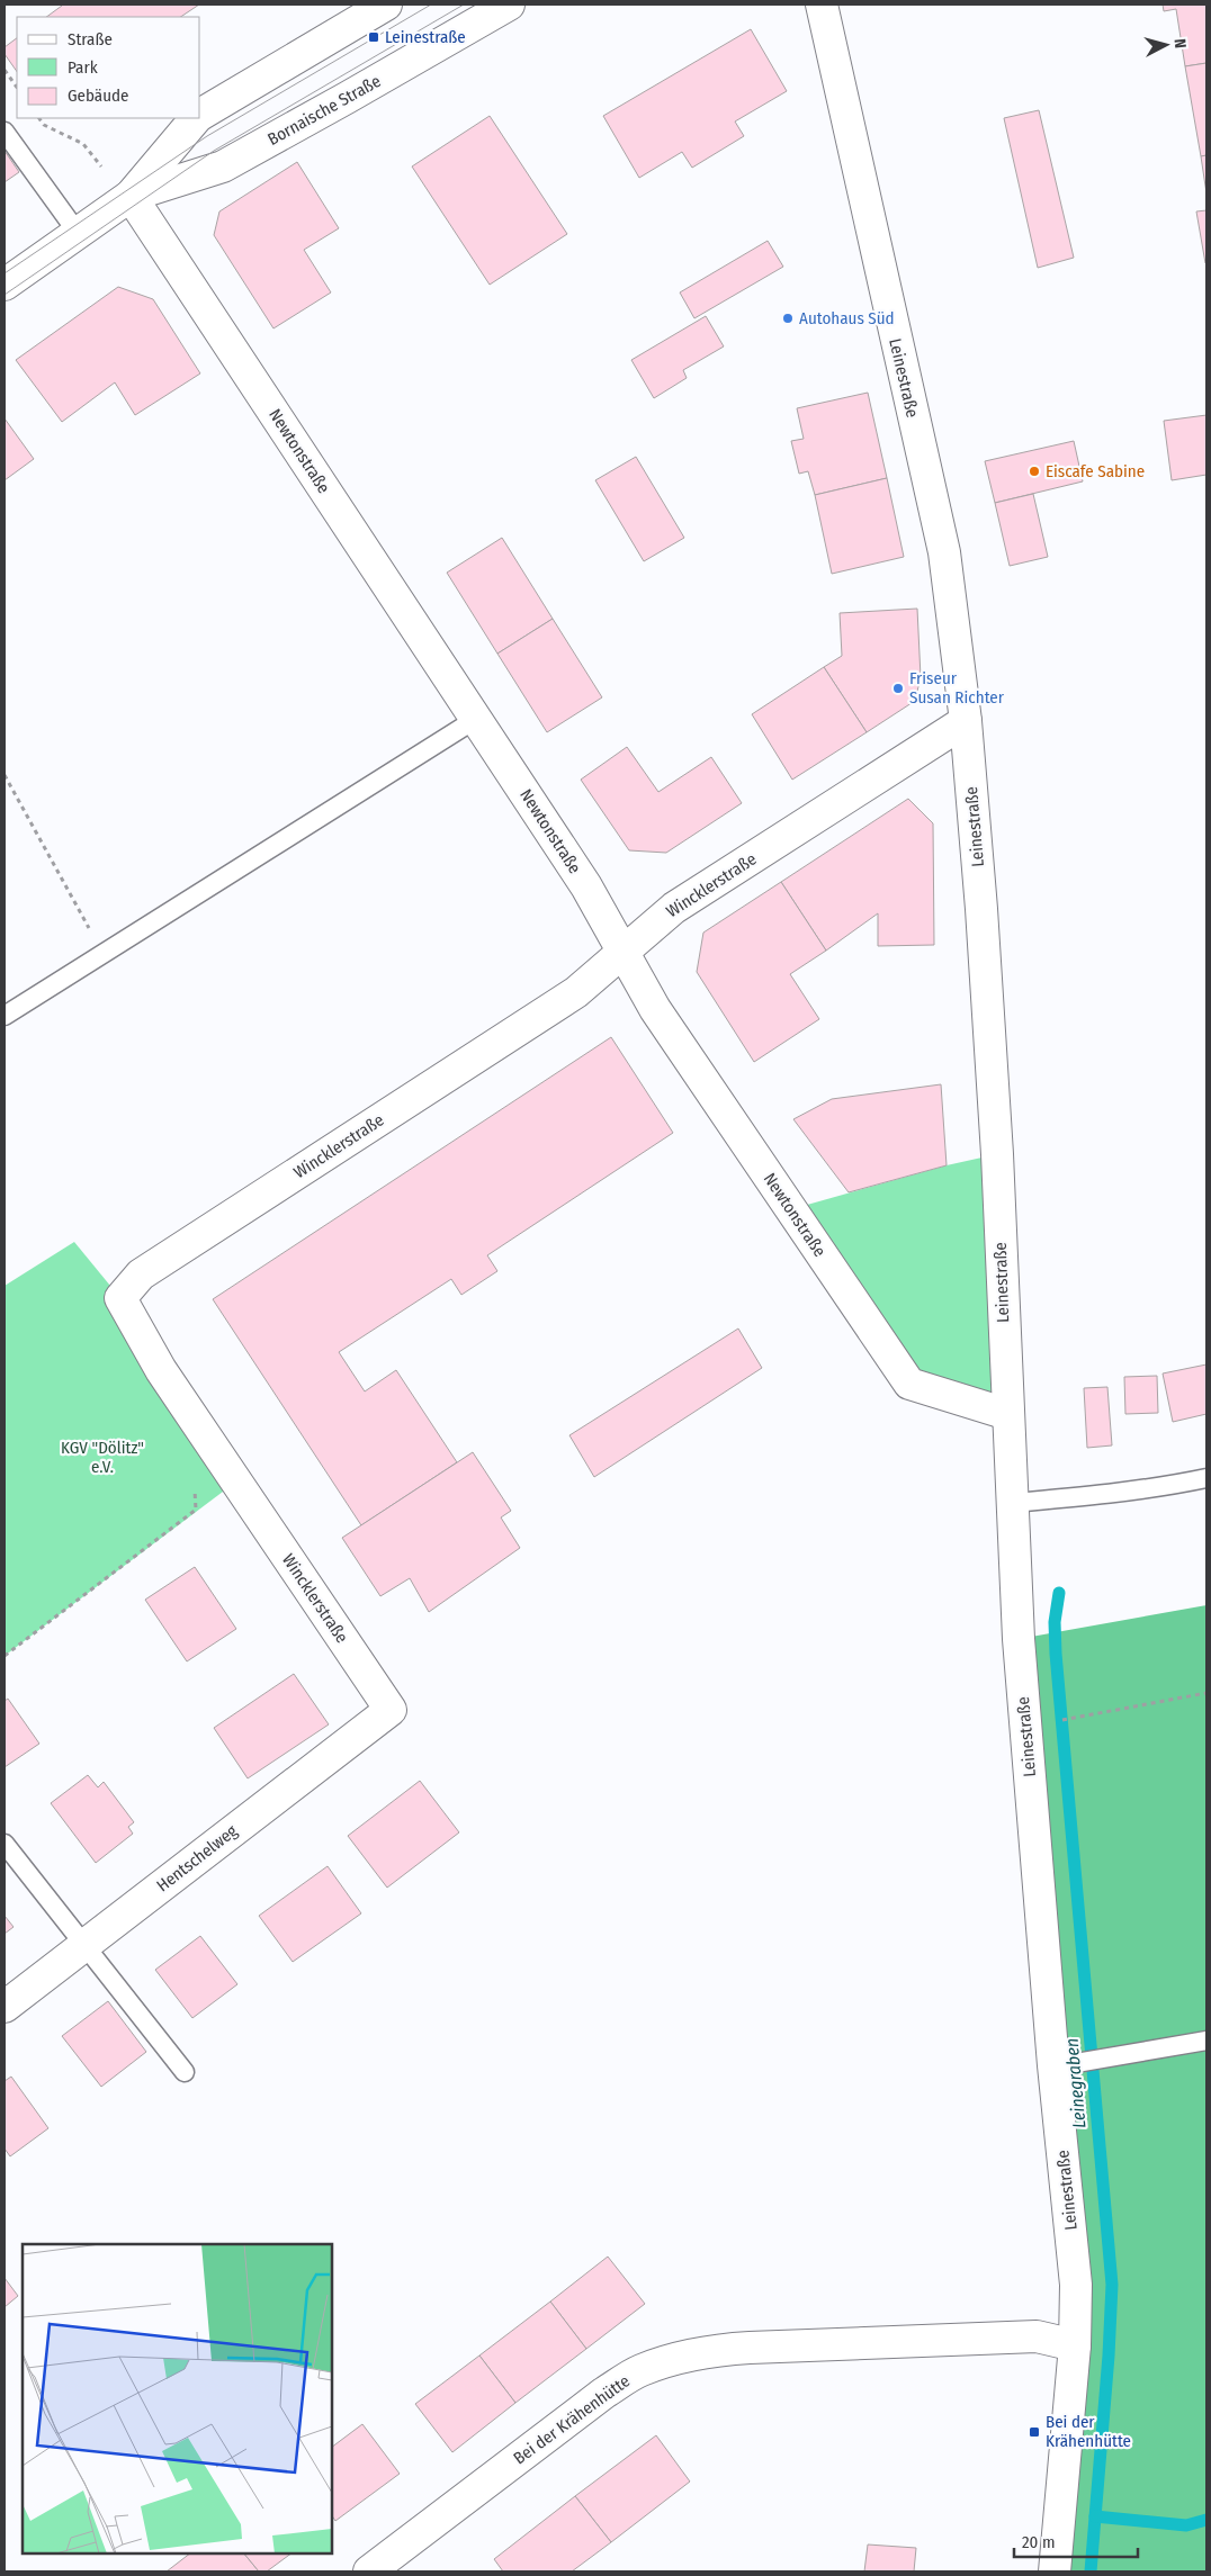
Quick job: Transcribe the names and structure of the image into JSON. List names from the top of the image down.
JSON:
{
  "streets": {
    "street": [
      "Bornaische Straße",
      "Leinestraße",
      "Newtonstraße",
      "Wincklerstraße",
      "Hentschelweg",
      "Bei der Krähenhütte"
    ]
  },
  "crossings": [
    ["Bornaische Straße", "Newtonstraße"],
    ["Leinestraße", "Newtonstraße"],
    ["Leinestraße", "Wincklerstraße"],
    ["Leinestraße", "Bei der Krähenhütte"],
    ["Newtonstraße", "Wincklerstraße"],
    ["Wincklerstraße", "Hentschelweg"]
  ],
  "water": ["Leinegraben"],
  "parks": ["KGV \"Dölitz\" e.V."],
  "places": {
    "transit": ["Leinestraße", "Bei der Krähenhütte"],
    "other": ["Autohaus Süd", "Eiscafe Sabine", "Friseur Susan Richter"]
  },
  "legend": ["Straße", "Park", "Gebäude"],
  "scale_bar": "20 m",
  "north": "right"
}
